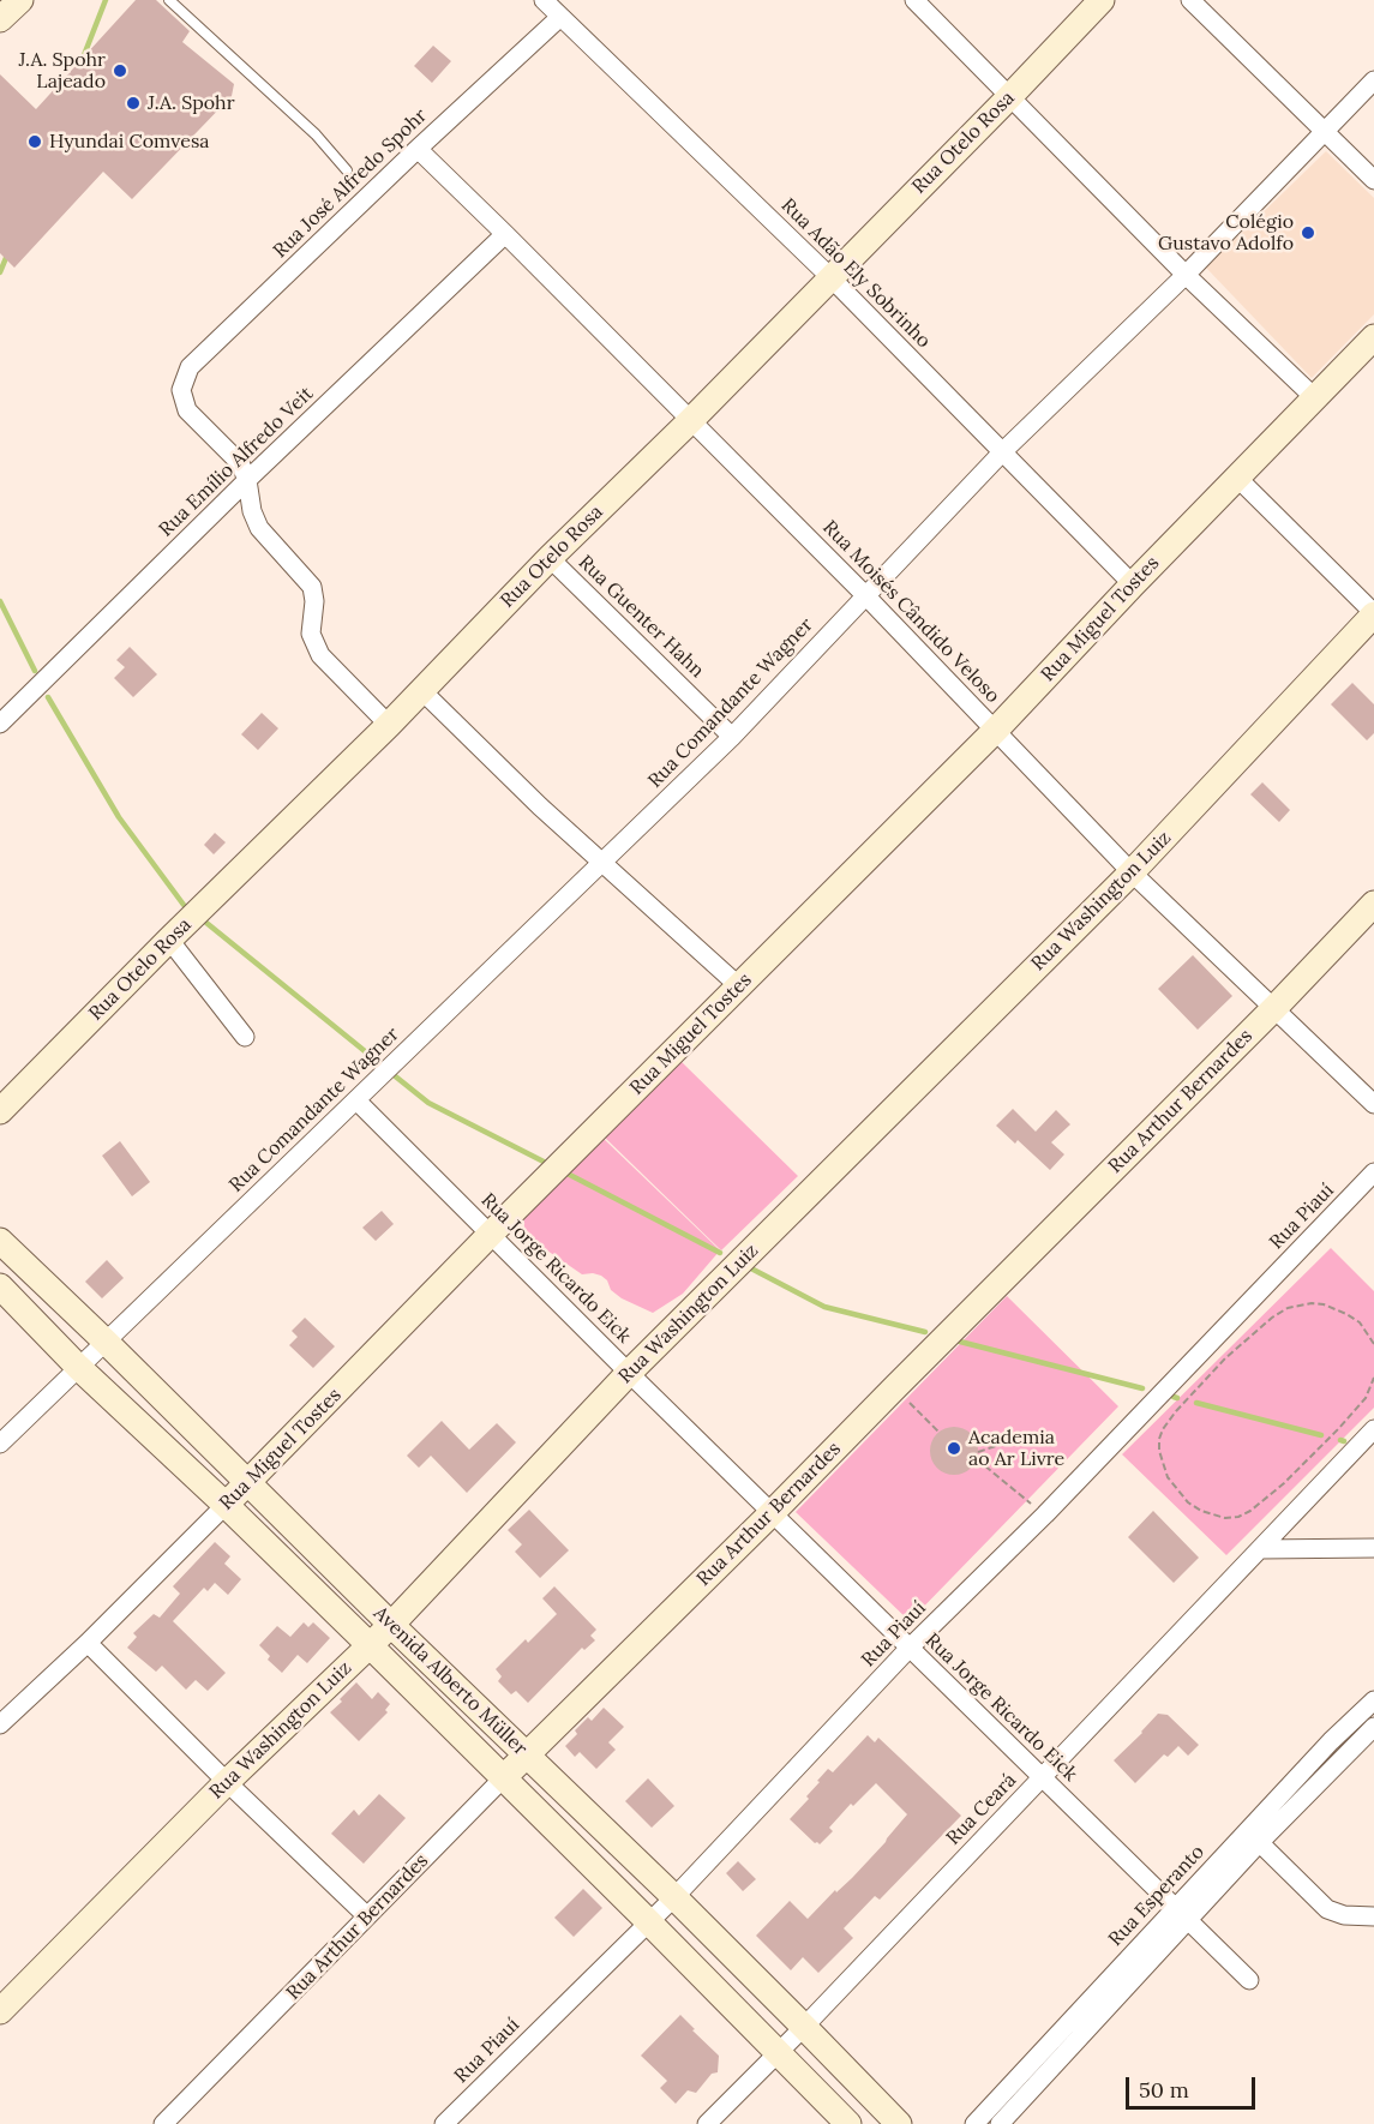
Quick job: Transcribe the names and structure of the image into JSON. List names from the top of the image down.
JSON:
{
  "streets": {
    "street": [
      "Rua Otelo Rosa",
      "Rua José Alfredo Spohr",
      "Rua Adão Ely Sobrinho",
      "Rua Emílio Alfredo Veit",
      "Rua Moisés Cândido Veloso",
      "Rua Guenter Hahn",
      "Rua Miguel Tostes",
      "Rua Comandante Wagner",
      "Rua Washington Luiz",
      "Rua Arthur Bernardes",
      "Rua Piauí",
      "Rua Jorge Ricardo Eick",
      "Avenida Alberto Müller",
      "Rua Ceará",
      "Rua Esperanto"
    ]
  },
  "crossings": [
    ["Rua Otelo Rosa", "Rua Adão Ely Sobrinho"],
    ["Rua Otelo Rosa", "Rua Moisés Cândido Veloso"],
    ["Rua Otelo Rosa", "Rua Guenter Hahn"],
    ["Rua José Alfredo Spohr", "Rua Adão Ely Sobrinho"],
    ["Rua José Alfredo Spohr", "Rua Emílio Alfredo Veit"],
    ["Rua José Alfredo Spohr", "Rua Moisés Cândido Veloso"],
    ["Rua Adão Ely Sobrinho", "Rua Miguel Tostes"],
    ["Rua Adão Ely Sobrinho", "Rua Comandante Wagner"],
    ["Rua Emílio Alfredo Veit", "Rua Moisés Cândido Veloso"],
    ["Rua Moisés Cândido Veloso", "Rua Miguel Tostes"],
    ["Rua Moisés Cândido Veloso", "Rua Comandante Wagner"],
    ["Rua Moisés Cândido Veloso", "Rua Washington Luiz"],
    ["Rua Moisés Cândido Veloso", "Rua Arthur Bernardes"],
    ["Rua Guenter Hahn", "Rua Comandante Wagner"],
    ["Rua Miguel Tostes", "Rua Jorge Ricardo Eick"],
    ["Rua Miguel Tostes", "Avenida Alberto Müller"],
    ["Rua Comandante Wagner", "Rua Jorge Ricardo Eick"],
    ["Rua Comandante Wagner", "Avenida Alberto Müller"],
    ["Rua Washington Luiz", "Rua Jorge Ricardo Eick"],
    ["Rua Washington Luiz", "Avenida Alberto Müller"],
    ["Rua Arthur Bernardes", "Rua Jorge Ricardo Eick"],
    ["Rua Arthur Bernardes", "Avenida Alberto Müller"],
    ["Rua Piauí", "Rua Jorge Ricardo Eick"],
    ["Rua Piauí", "Avenida Alberto Müller"],
    ["Rua Jorge Ricardo Eick", "Rua Ceará"],
    ["Rua Jorge Ricardo Eick", "Rua Esperanto"],
    ["Avenida Alberto Müller", "Rua Ceará"]
  ],
  "places": [
    "J.A. Spohr Lajeado",
    "J.A. Spohr",
    "Hyundai Comvesa",
    "Colégio Gustavo Adolfo",
    "Academia ao Ar Livre"
  ],
  "scale_bar": "50 m"
}
